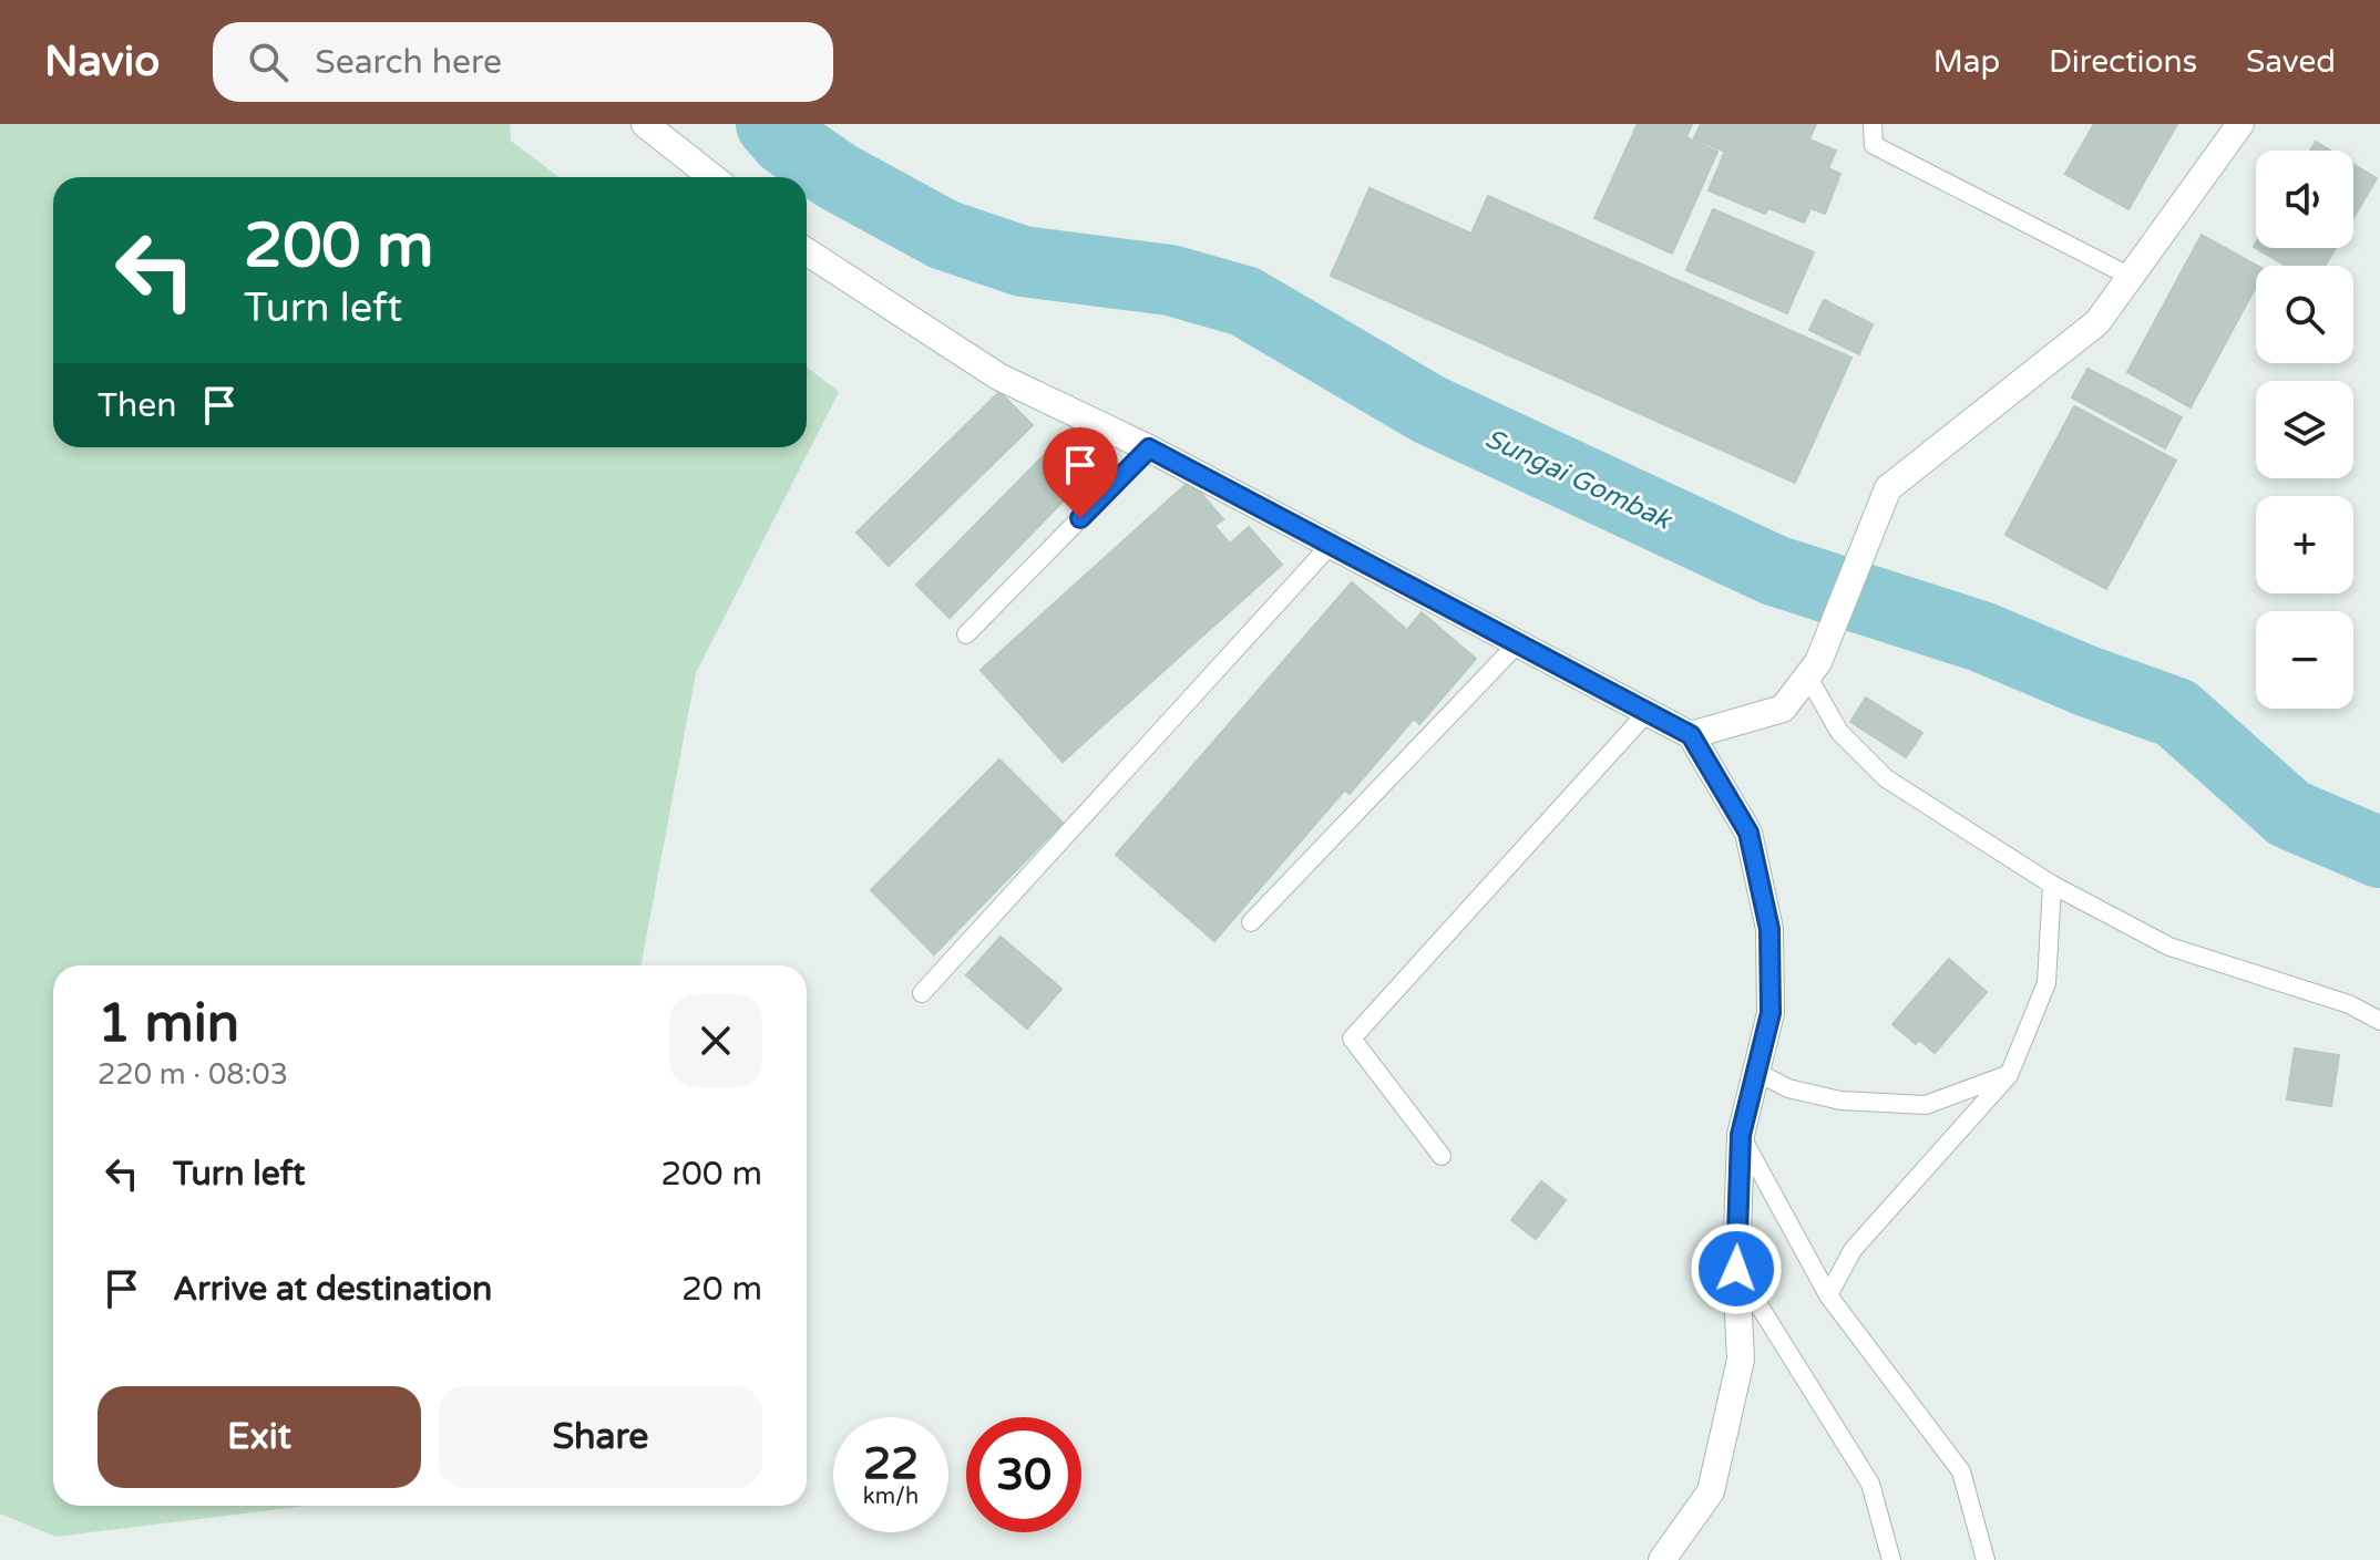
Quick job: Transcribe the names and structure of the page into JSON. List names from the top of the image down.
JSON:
{
  "water": ["Sungai Gombak"],
  "page": {
    "header": "Navio",
    "search": "Search here",
    "nav": ["Map", "Directions", "Saved"],
    "map_buttons": ["+", "−"],
    "turn": ["200 m", "Turn left"],
    "then": "Then",
    "heading": ["1 min", "220 m · 08:03"],
    "list": [
      {
        "name": "Turn left",
        "value": "200 m"
      },
      {
        "name": "Arrive at destination",
        "value": "20 m"
      }
    ],
    "buttons": ["Exit", "Share"],
    "speed": "22 km/h",
    "limit": "30"
  }
}
